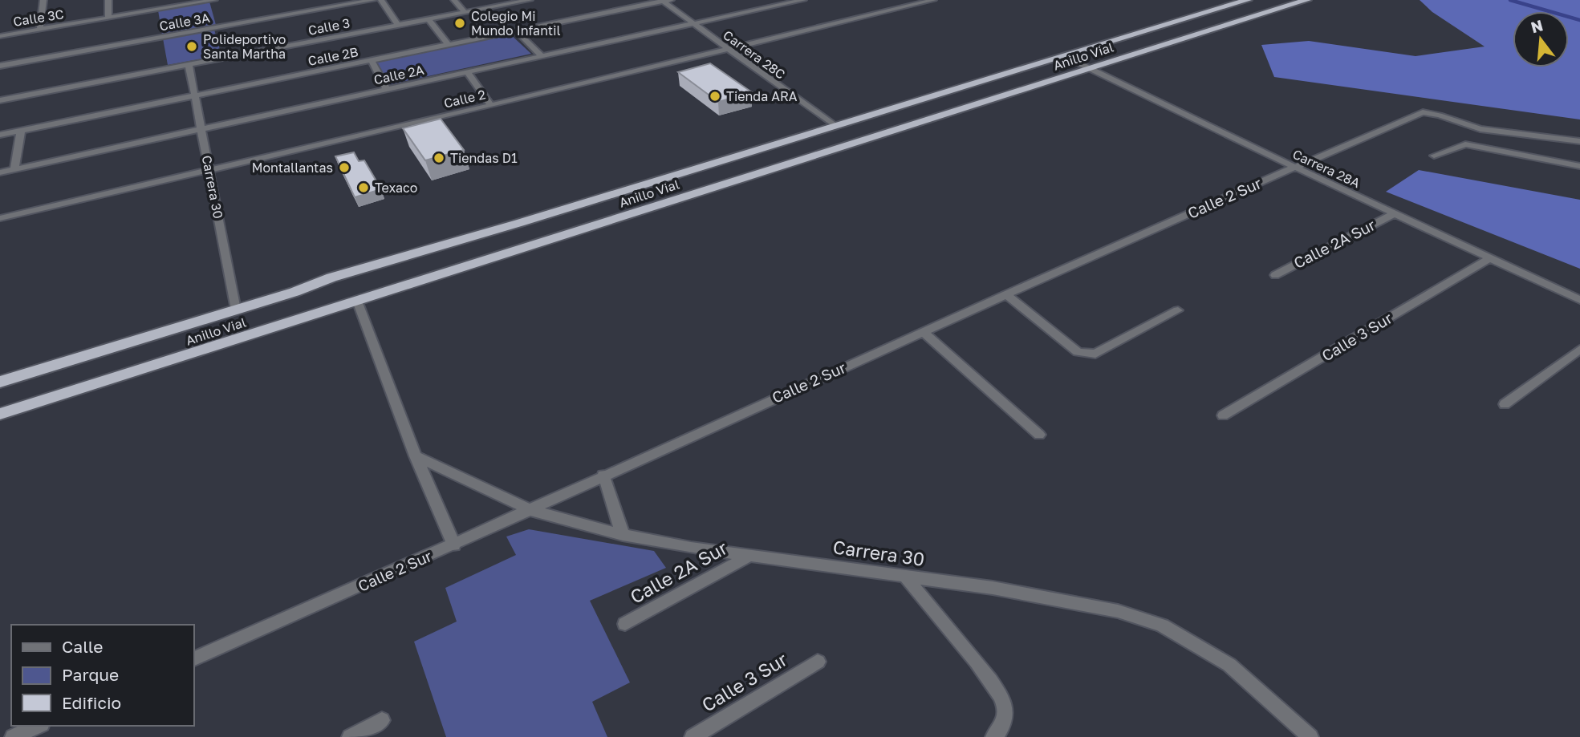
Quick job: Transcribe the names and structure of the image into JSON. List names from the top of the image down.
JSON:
{
  "streets": {
    "highway": ["Anillo Vial"],
    "street": [
      "Calle 3C",
      "Calle 3A",
      "Calle 3",
      "Carrera 28C",
      "Calle 2B",
      "Calle 2A",
      "Calle 2",
      "Carrera 28A",
      "Carrera 30",
      "Calle 2 Sur",
      "Calle 2A Sur",
      "Calle 3 Sur"
    ]
  },
  "crossings": [
    ["Calle 3", "Carrera 30"],
    ["Carrera 28C", "Calle 2B"],
    ["Carrera 28C", "Anillo Vial"],
    ["Carrera 28C", "Calle 2A"],
    ["Carrera 28C", "Calle 2"],
    ["Calle 2B", "Carrera 30"],
    ["Anillo Vial", "Carrera 28A"],
    ["Anillo Vial", "Carrera 30"],
    ["Calle 2A", "Carrera 30"],
    ["Calle 2", "Carrera 30"],
    ["Carrera 28A", "Calle 2 Sur"],
    ["Carrera 28A", "Calle 2A Sur"],
    ["Carrera 28A", "Calle 3 Sur"],
    ["Carrera 30", "Calle 2 Sur"],
    ["Carrera 30", "Calle 2A Sur"]
  ],
  "places": [
    "Colegio Mi Mundo Infantil",
    "Polideportivo Santa Martha",
    "Tienda ARA",
    "Tiendas D1",
    "Montallantas",
    "Texaco"
  ],
  "legend": ["Calle", "Parque", "Edificio"],
  "north": "top"
}
